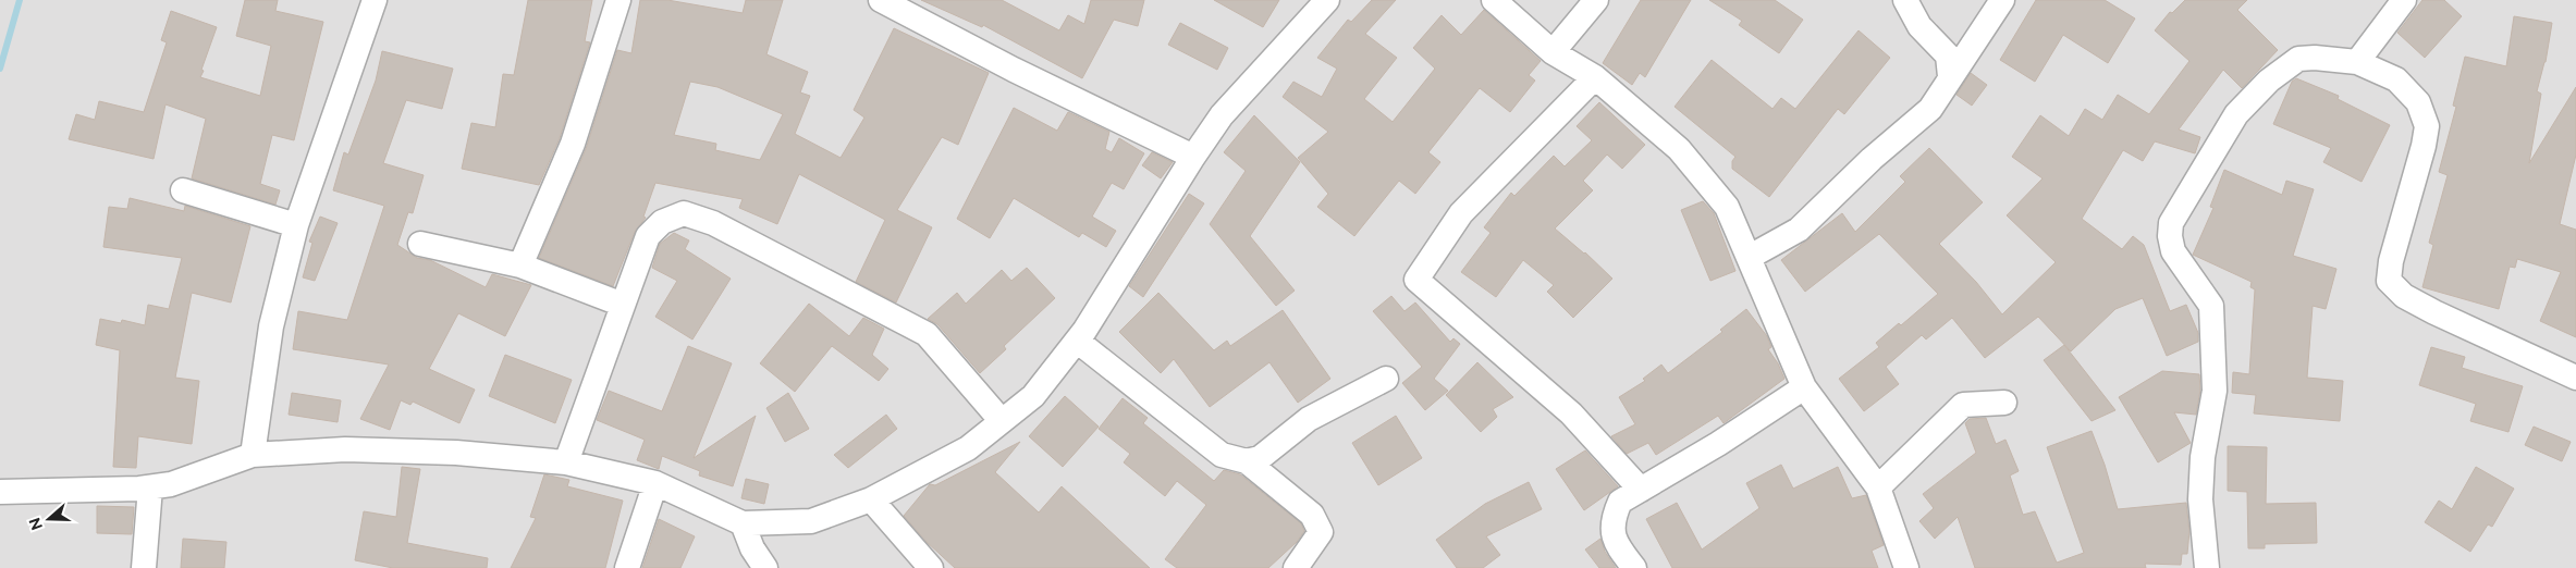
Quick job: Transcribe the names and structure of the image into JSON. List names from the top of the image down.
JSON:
{
  "north": "left"
}
